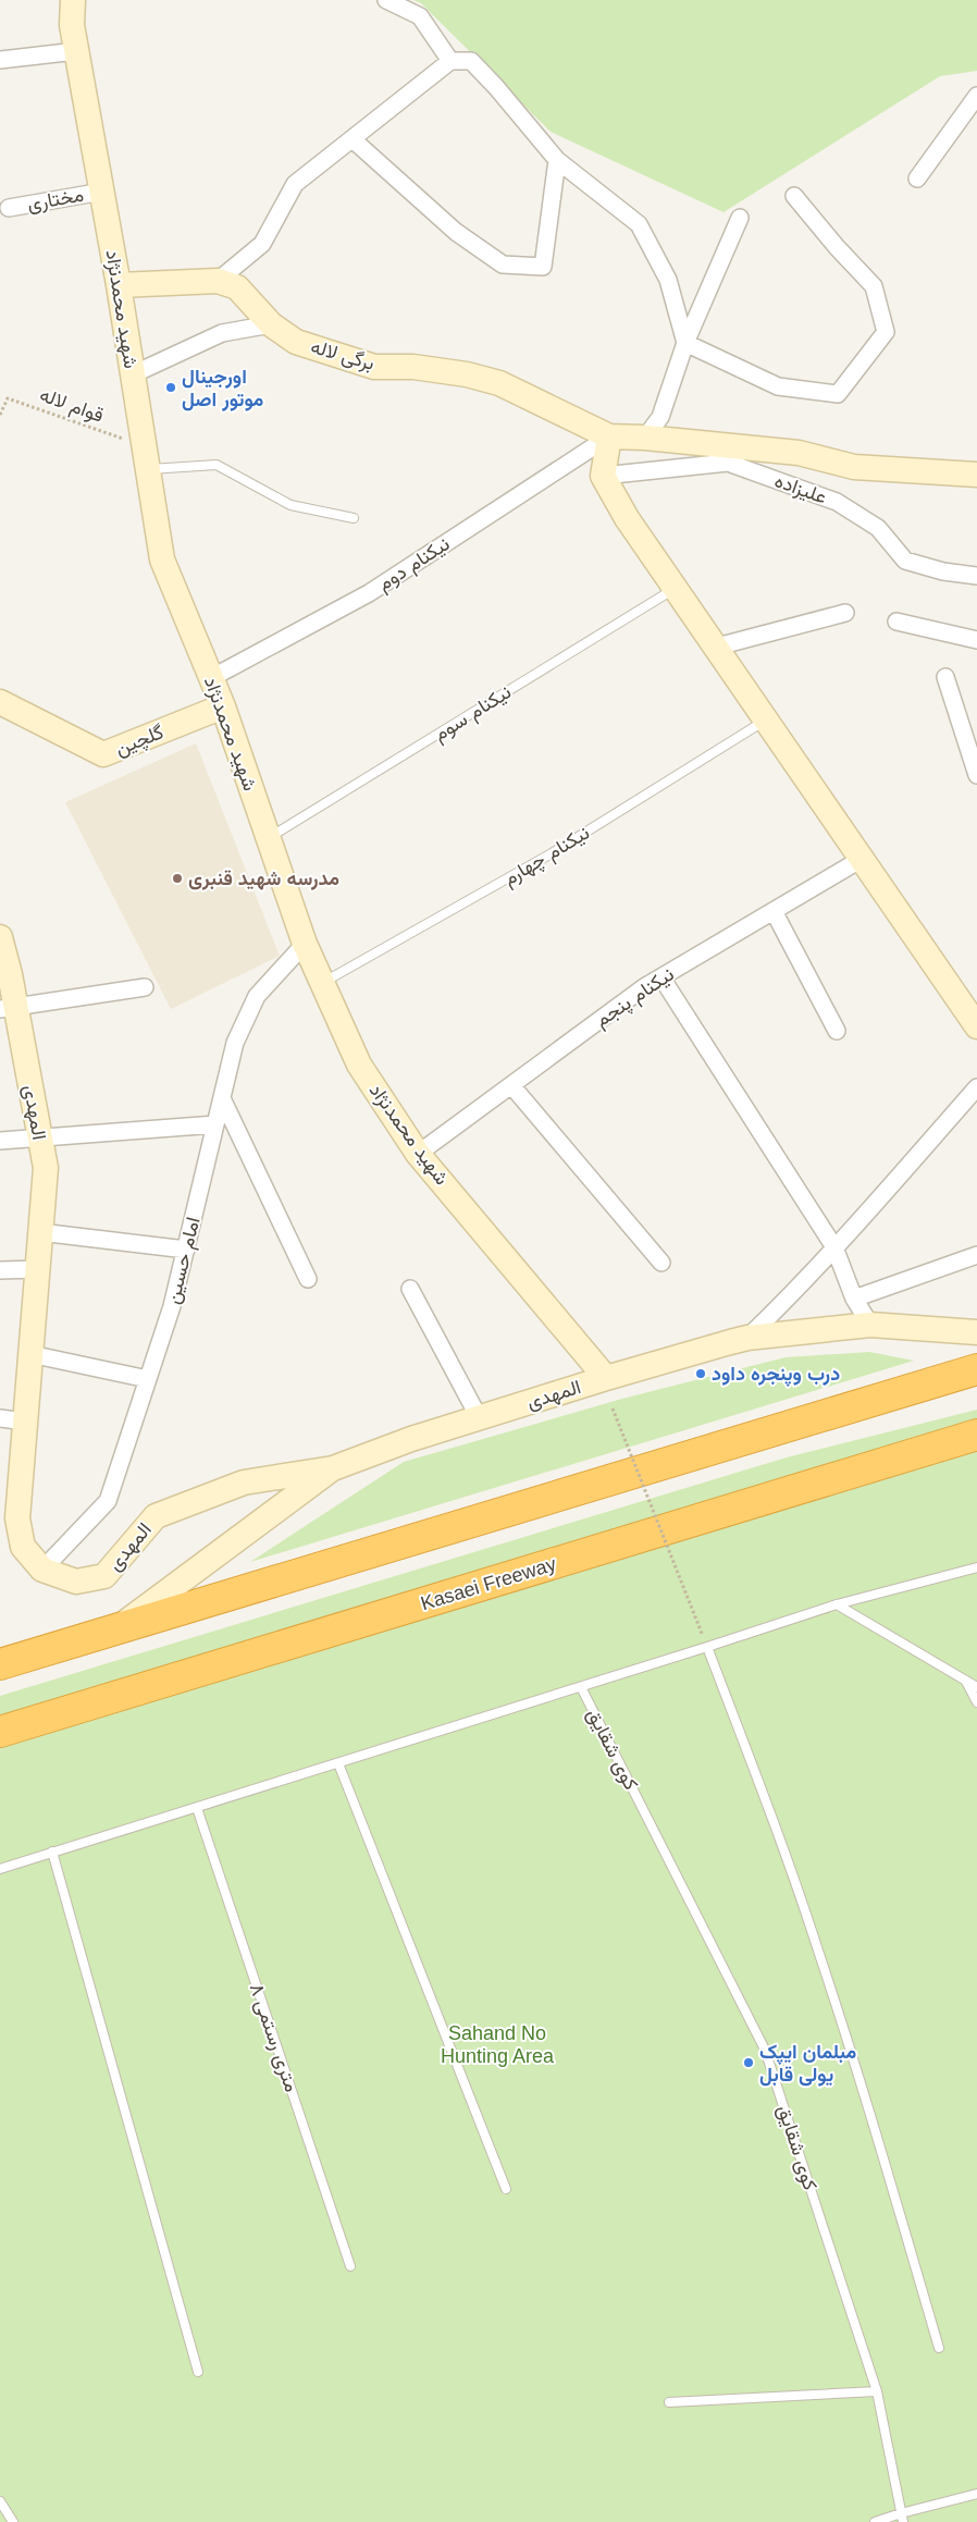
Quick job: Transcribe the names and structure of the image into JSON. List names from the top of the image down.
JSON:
{
  "streets": {
    "highway": ["Kasaei Freeway"],
    "street": [
      "مختاری",
      "شهید محمدنژاد",
      "برگی لاله",
      "علیزاده",
      "نیکنام دوم",
      "گلچین",
      "نیکنام پنجم",
      "المهدی",
      "امام حسین"
    ],
    "lane": [
      "نیکنام سوم",
      "نیکنام چهارم",
      "کوی شقایق",
      "۸ متری رستمی"
    ],
    "path": ["قوام لاله"]
  },
  "crossings": [
    ["مختاری", "شهید محمدنژاد"],
    ["شهید محمدنژاد", "برگی لاله"],
    ["شهید محمدنژاد", "قوام لاله"],
    ["شهید محمدنژاد", "نیکنام دوم"],
    ["شهید محمدنژاد", "نیکنام سوم"],
    ["شهید محمدنژاد", "گلچین"],
    ["شهید محمدنژاد", "نیکنام چهارم"],
    ["شهید محمدنژاد", "نیکنام پنجم"],
    ["شهید محمدنژاد", "المهدی"],
    ["شهید محمدنژاد", "امام حسین"],
    ["برگی لاله", "نیکنام دوم"],
    ["المهدی", "امام حسین"]
  ],
  "parks": ["Sahand No Hunting Area"],
  "places": [
    "اورجینال موتور اصل",
    "مدرسه شهید قنبری",
    "درب وپنجره داود",
    "مبلمان ایپک یولی قابل"
  ]
}
